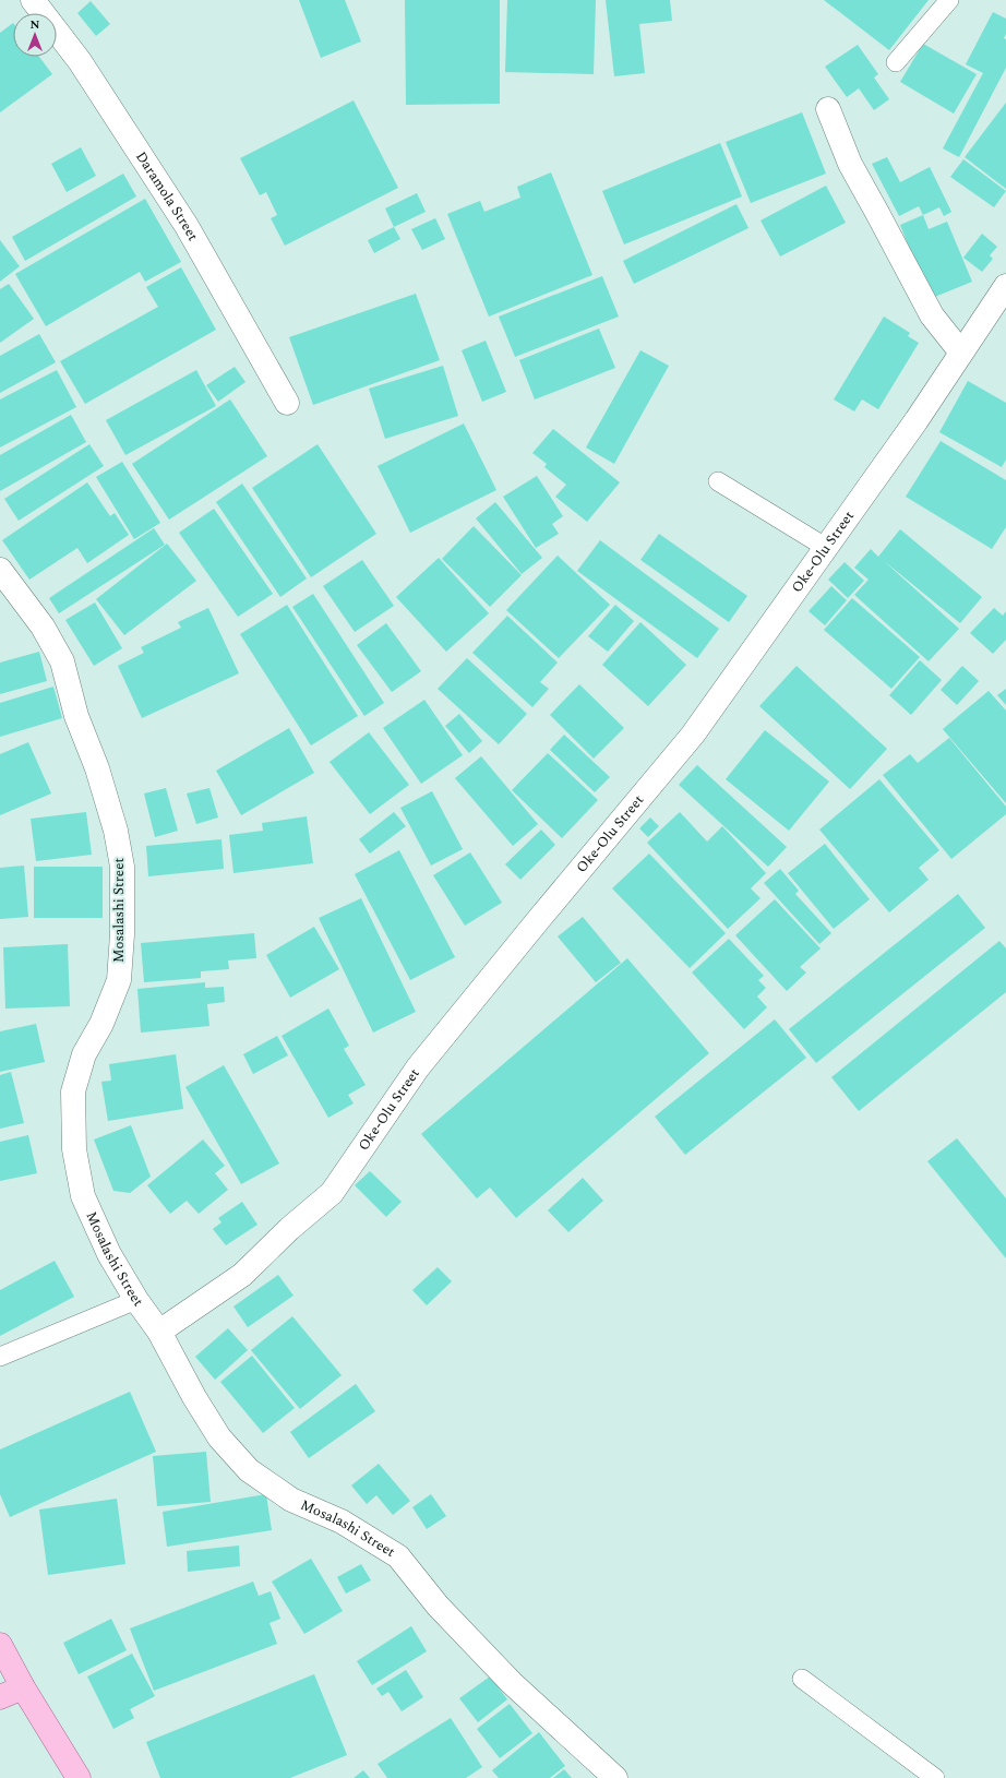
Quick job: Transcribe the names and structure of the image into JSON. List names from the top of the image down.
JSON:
{
  "streets": {
    "street": ["Daramola Street", "Oke-Olu Street", "Mosalashi Street"]
  },
  "crossings": [
    ["Oke-Olu Street", "Mosalashi Street"]
  ],
  "north": "top"
}
